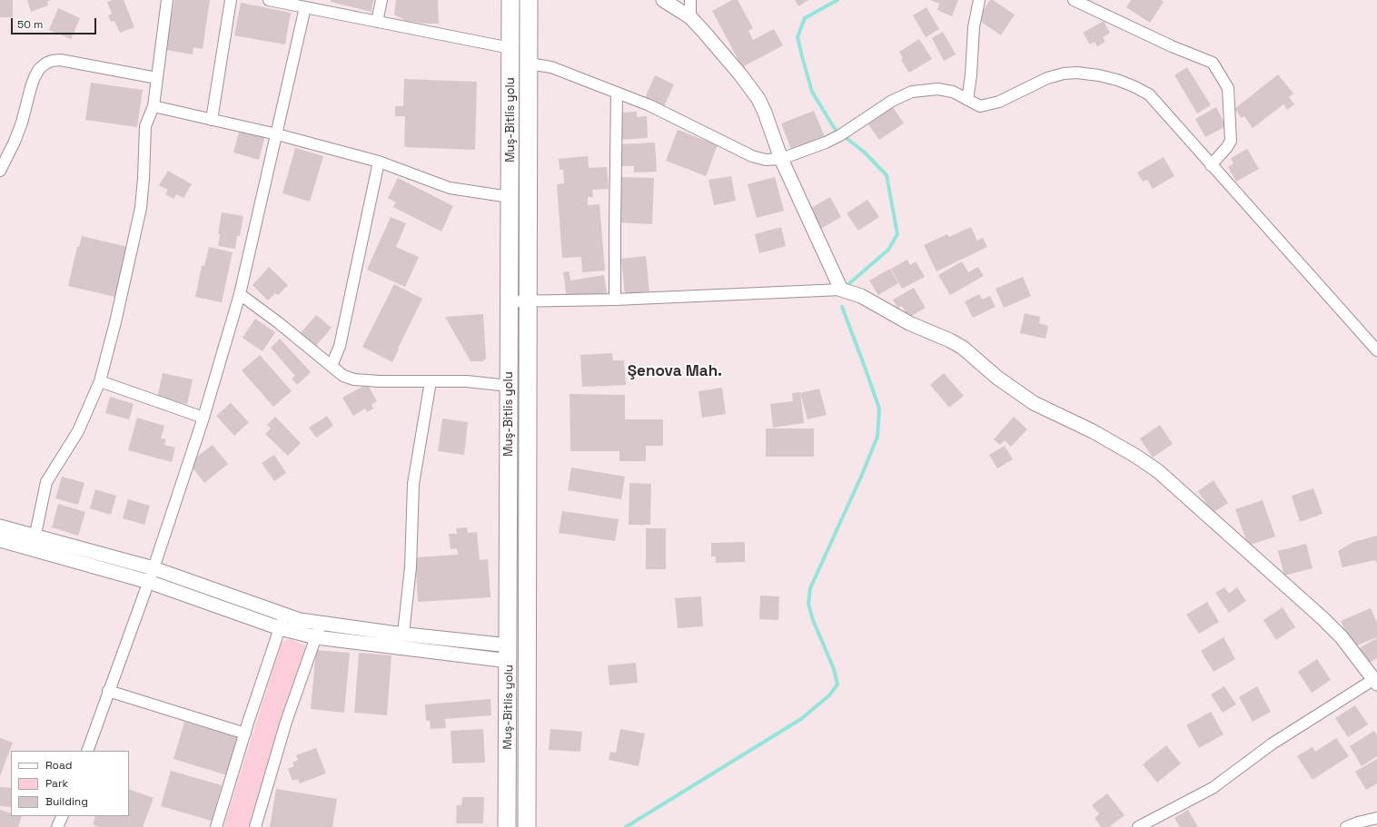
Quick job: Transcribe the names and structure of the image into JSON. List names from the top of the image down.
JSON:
{
  "streets": {
    "highway": ["Muş-Bitlis yolu"]
  },
  "districts": ["Şenova Mah."],
  "legend": ["Road", "Park", "Building"],
  "scale_bar": "50 m"
}
